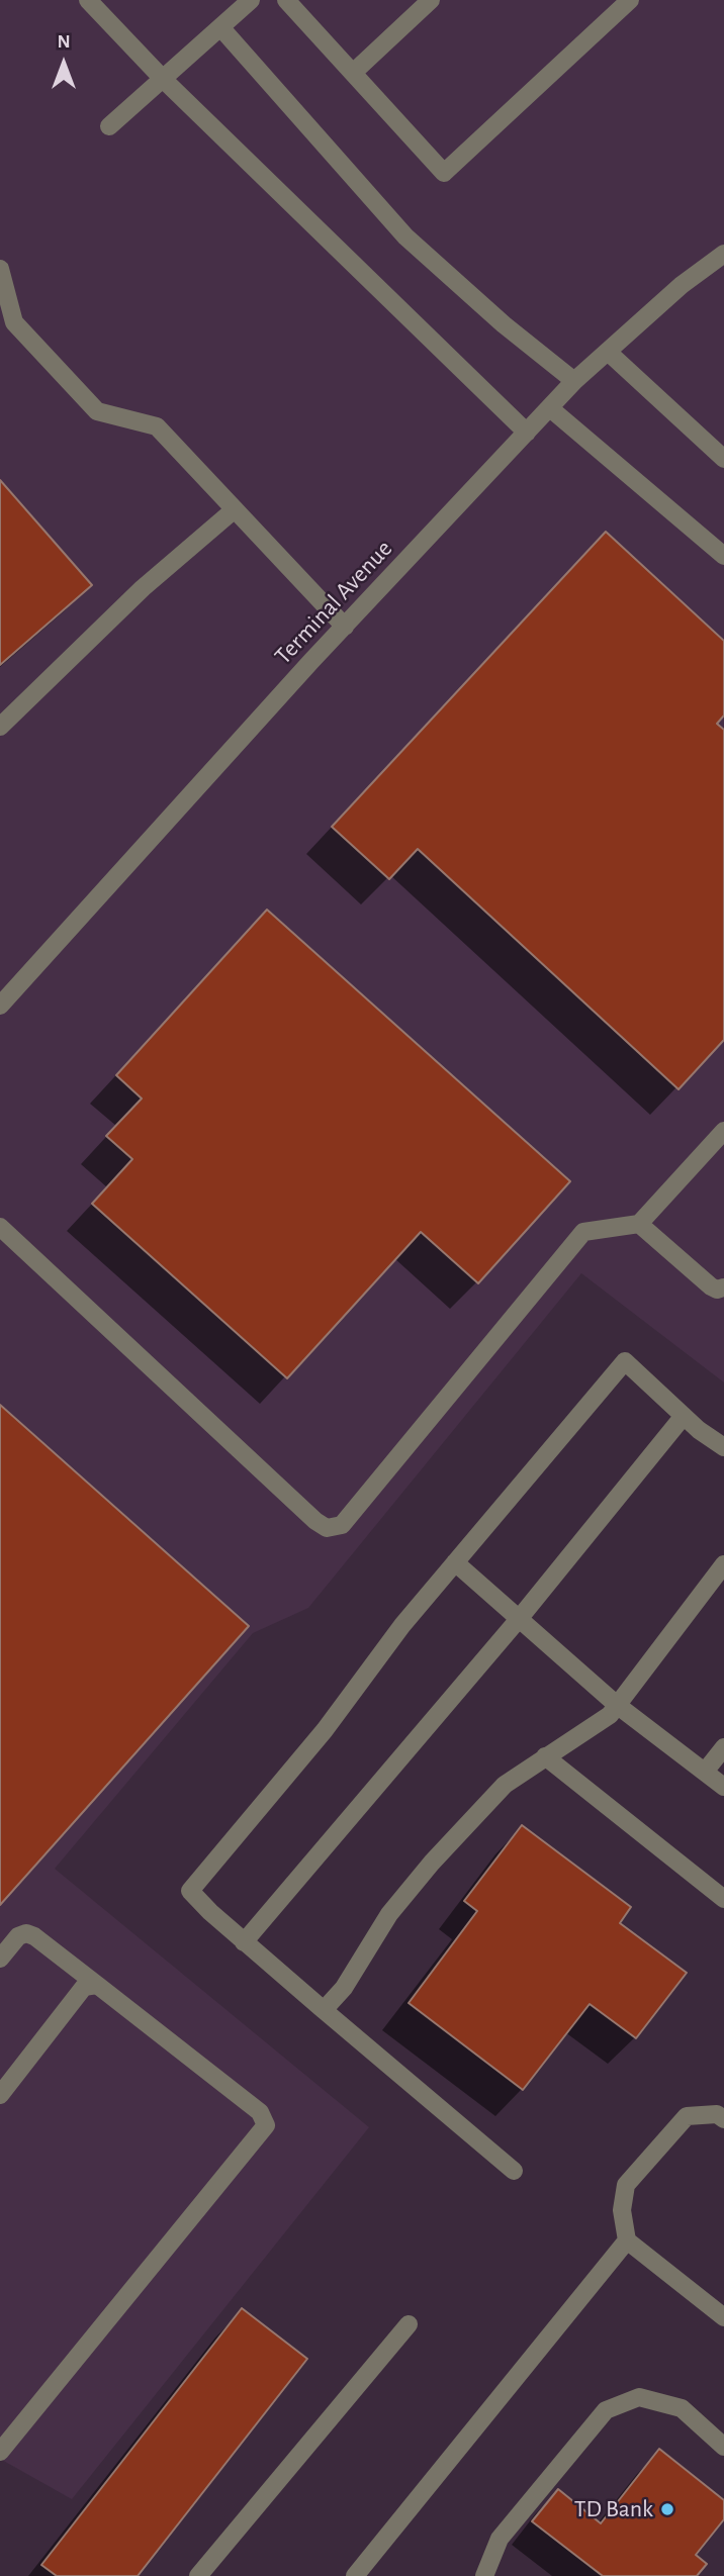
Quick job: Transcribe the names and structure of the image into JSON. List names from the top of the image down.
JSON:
{
  "streets": {
    "street": ["Terminal Avenue"]
  },
  "places": ["TD Bank"],
  "north": "top"
}
